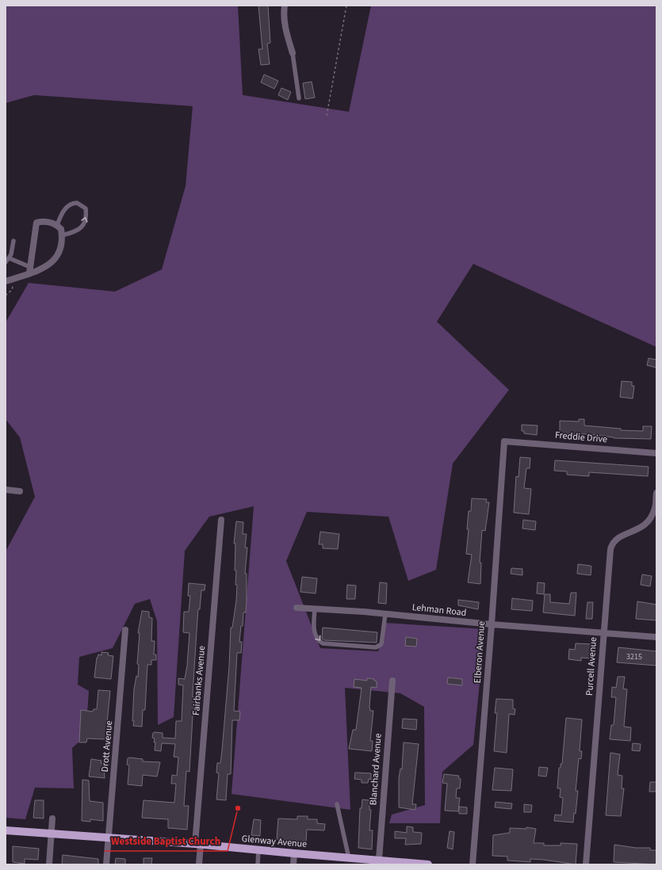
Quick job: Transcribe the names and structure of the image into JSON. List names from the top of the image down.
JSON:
{
  "streets": {
    "main road": ["Glenway Avenue"],
    "street": [
      "Freddie Drive",
      "Lehman Road",
      "Elberon Avenue",
      "Purcell Avenue",
      "Fairbanks Avenue",
      "Drott Avenue",
      "Blanchard Avenue"
    ]
  },
  "crossings": [
    ["Freddie Drive", "Elberon Avenue"],
    ["Lehman Road", "Elberon Avenue"],
    ["Lehman Road", "Purcell Avenue"],
    ["Fairbanks Avenue", "Glenway Avenue"],
    ["Drott Avenue", "Glenway Avenue"],
    ["Blanchard Avenue", "Glenway Avenue"]
  ],
  "places": ["Westside Baptist Church"],
  "house_numbers": ["3215"]
}
